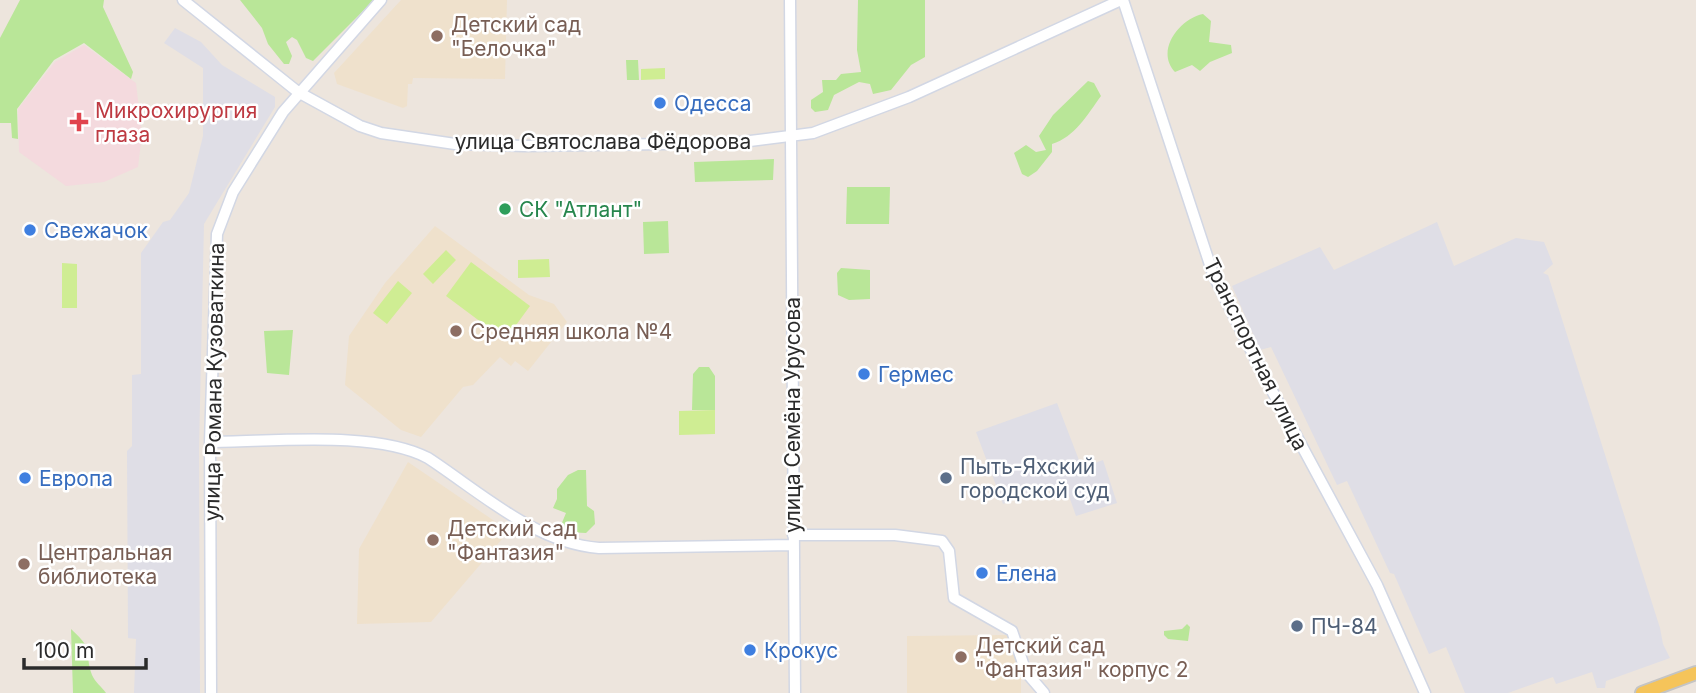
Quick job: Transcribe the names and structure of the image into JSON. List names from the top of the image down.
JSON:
{
  "streets": {
    "street": [
      "улица Святослава Фёдорова",
      "Транспортная улица",
      "улица Романа Кузоваткина",
      "улица Семёна Урусова"
    ]
  },
  "crossings": [
    ["улица Святослава Фёдорова", "Транспортная улица"],
    ["улица Святослава Фёдорова", "улица Романа Кузоваткина"],
    ["улица Святослава Фёдорова", "улица Семёна Урусова"]
  ],
  "places": {
    "other": [
      "Детский сад \"Белочка\"",
      "Одесса",
      "СК \"Атлант\"",
      "Свежачок",
      "Средняя школа №4",
      "Гермес",
      "Европа",
      "Пыть-Яхский городской суд",
      "Детский сад \"Фантазия\"",
      "Центральная библиотека",
      "Елена",
      "ПЧ-84",
      "Крокус",
      "Детский сад \"Фантазия\" корпус 2"
    ],
    "health": ["Микрохирургия глаза"]
  },
  "scale_bar": "100 m"
}
